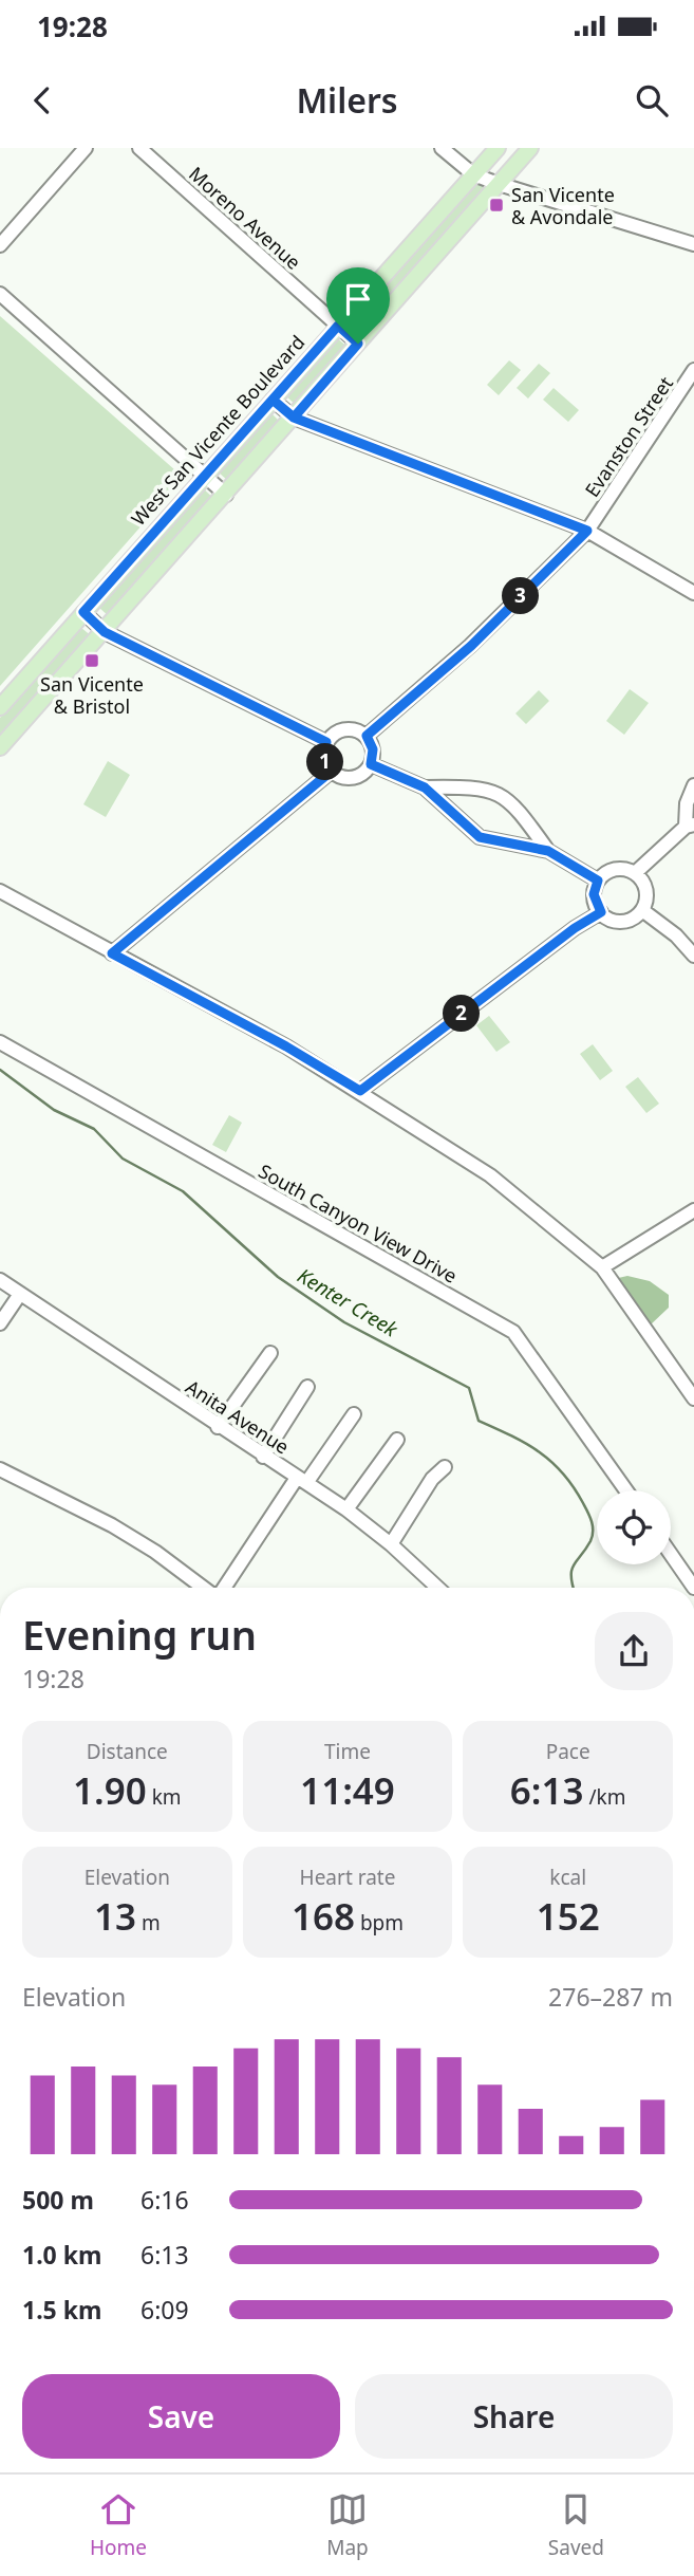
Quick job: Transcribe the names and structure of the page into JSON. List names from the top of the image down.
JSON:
{
  "streets": {
    "main road": ["West San Vicente Boulevard"],
    "street": [
      "Moreno Avenue",
      "Evanston Street",
      "South Canyon View Drive",
      "Anita Avenue"
    ]
  },
  "crossings": [
    ["Moreno Avenue", "West San Vicente Boulevard"]
  ],
  "water": ["Kenter Creek"],
  "places": {
    "transit": ["San Vicente & Avondale", "San Vicente & Bristol"]
  },
  "page": {
    "status": "19:28",
    "header": "Milers",
    "pins": ["3", "1", "2"],
    "heading": ["Evening run", "19:28"],
    "stats": [
      ["Distance", "1.90 km"],
      ["Time", "11:49"],
      ["Pace", "6:13 /km"],
      ["Elevation", "13 m"],
      ["Heart rate", "168 bpm"],
      ["kcal", "152"]
    ],
    "chart": ["Elevation", "276–287 m"],
    "list": [
      {
        "name": "500 m",
        "note": "6:16"
      },
      {
        "name": "1.0 km",
        "note": "6:13"
      },
      {
        "name": "1.5 km",
        "note": "6:09"
      }
    ],
    "buttons": ["Save", "Share"],
    "tabs": ["Home", "Map", "Saved"]
  }
}
